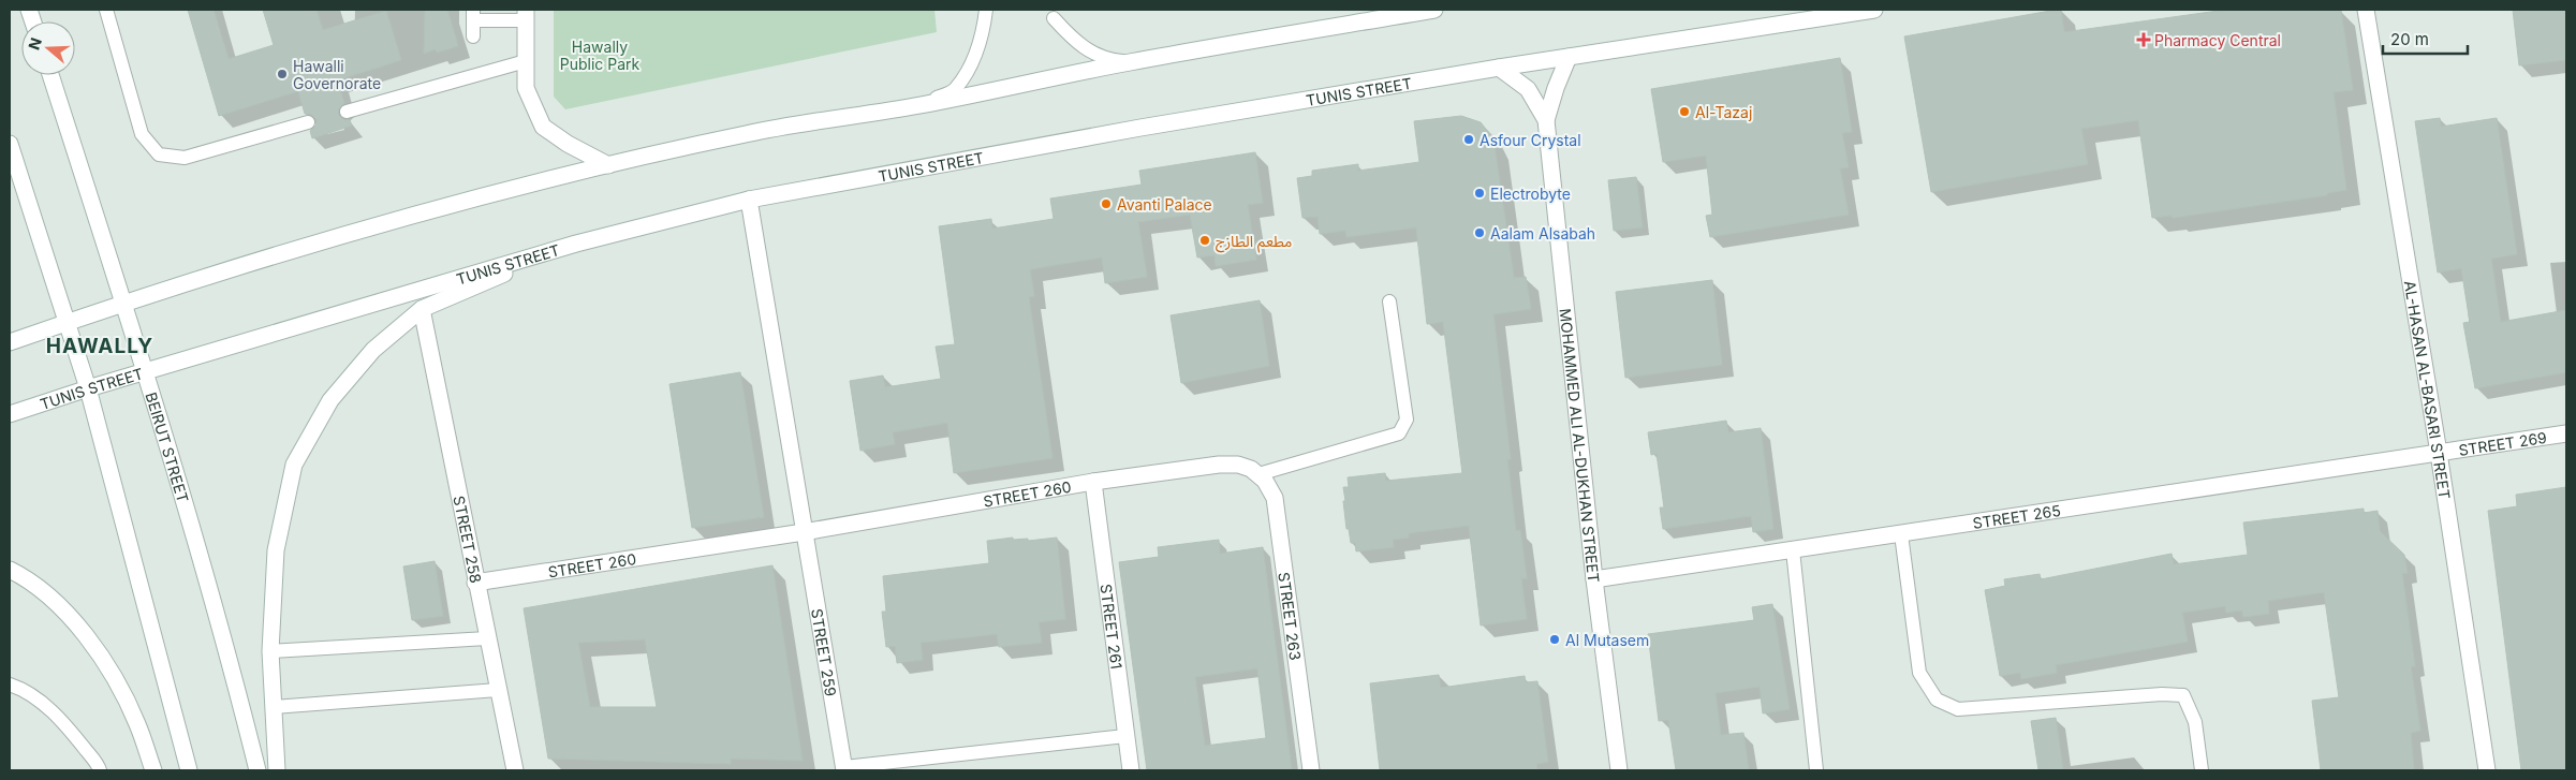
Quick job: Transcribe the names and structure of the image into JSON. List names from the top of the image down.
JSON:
{
  "streets": {
    "main road": [
      "TUNIS STREET",
      "AL-HASAN AL-BASARI STREET",
      "STREET 269",
      "MOHAMMED ALI AL-DUKHAN STREET",
      "BEIRUT STREET",
      "STREET 260",
      "STREET 265",
      "STREET 258",
      "STREET 263",
      "STREET 261",
      "STREET 259"
    ]
  },
  "crossings": [
    ["TUNIS STREET", "MOHAMMED ALI AL-DUKHAN STREET"],
    ["TUNIS STREET", "BEIRUT STREET"],
    ["AL-HASAN AL-BASARI STREET", "STREET 269"],
    ["AL-HASAN AL-BASARI STREET", "STREET 265"],
    ["STREET 269", "STREET 265"],
    ["MOHAMMED ALI AL-DUKHAN STREET", "STREET 265"],
    ["STREET 260", "STREET 258"],
    ["STREET 260", "STREET 263"],
    ["STREET 260", "STREET 261"],
    ["STREET 260", "STREET 259"]
  ],
  "districts": ["HAWALLY"],
  "parks": ["Hawally Public Park"],
  "places": {
    "health": ["Pharmacy Central"],
    "other": [
      "Hawalli Governorate",
      "Al-Tazaj",
      "Asfour Crystal",
      "Electrobyte",
      "Avanti Palace",
      "Aalam Alsabah",
      "مطعم الطازج",
      "Al Mutasem"
    ]
  },
  "scale_bar": "20 m",
  "north": "left"
}
